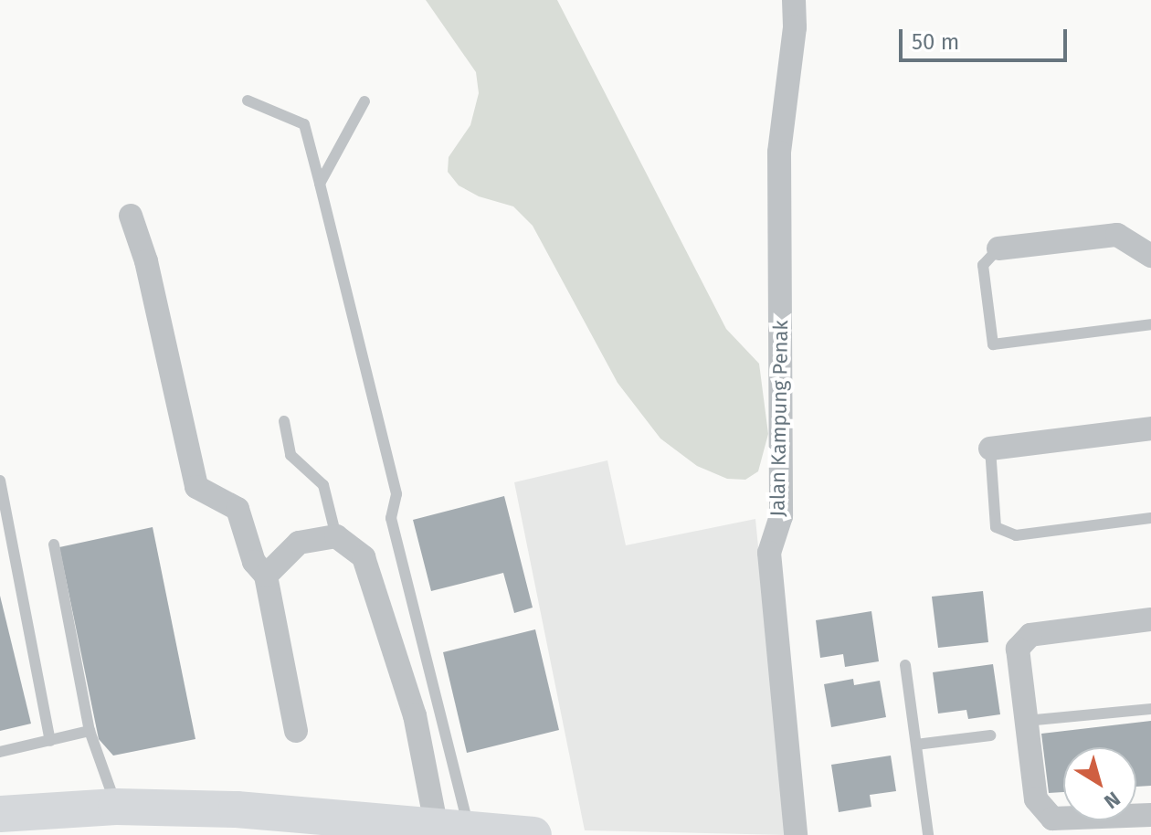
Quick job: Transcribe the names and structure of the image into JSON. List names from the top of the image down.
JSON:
{
  "streets": {
    "street": ["Jalan Kampung Penak"]
  },
  "scale_bar": "50 m",
  "north": "bottom right"
}
